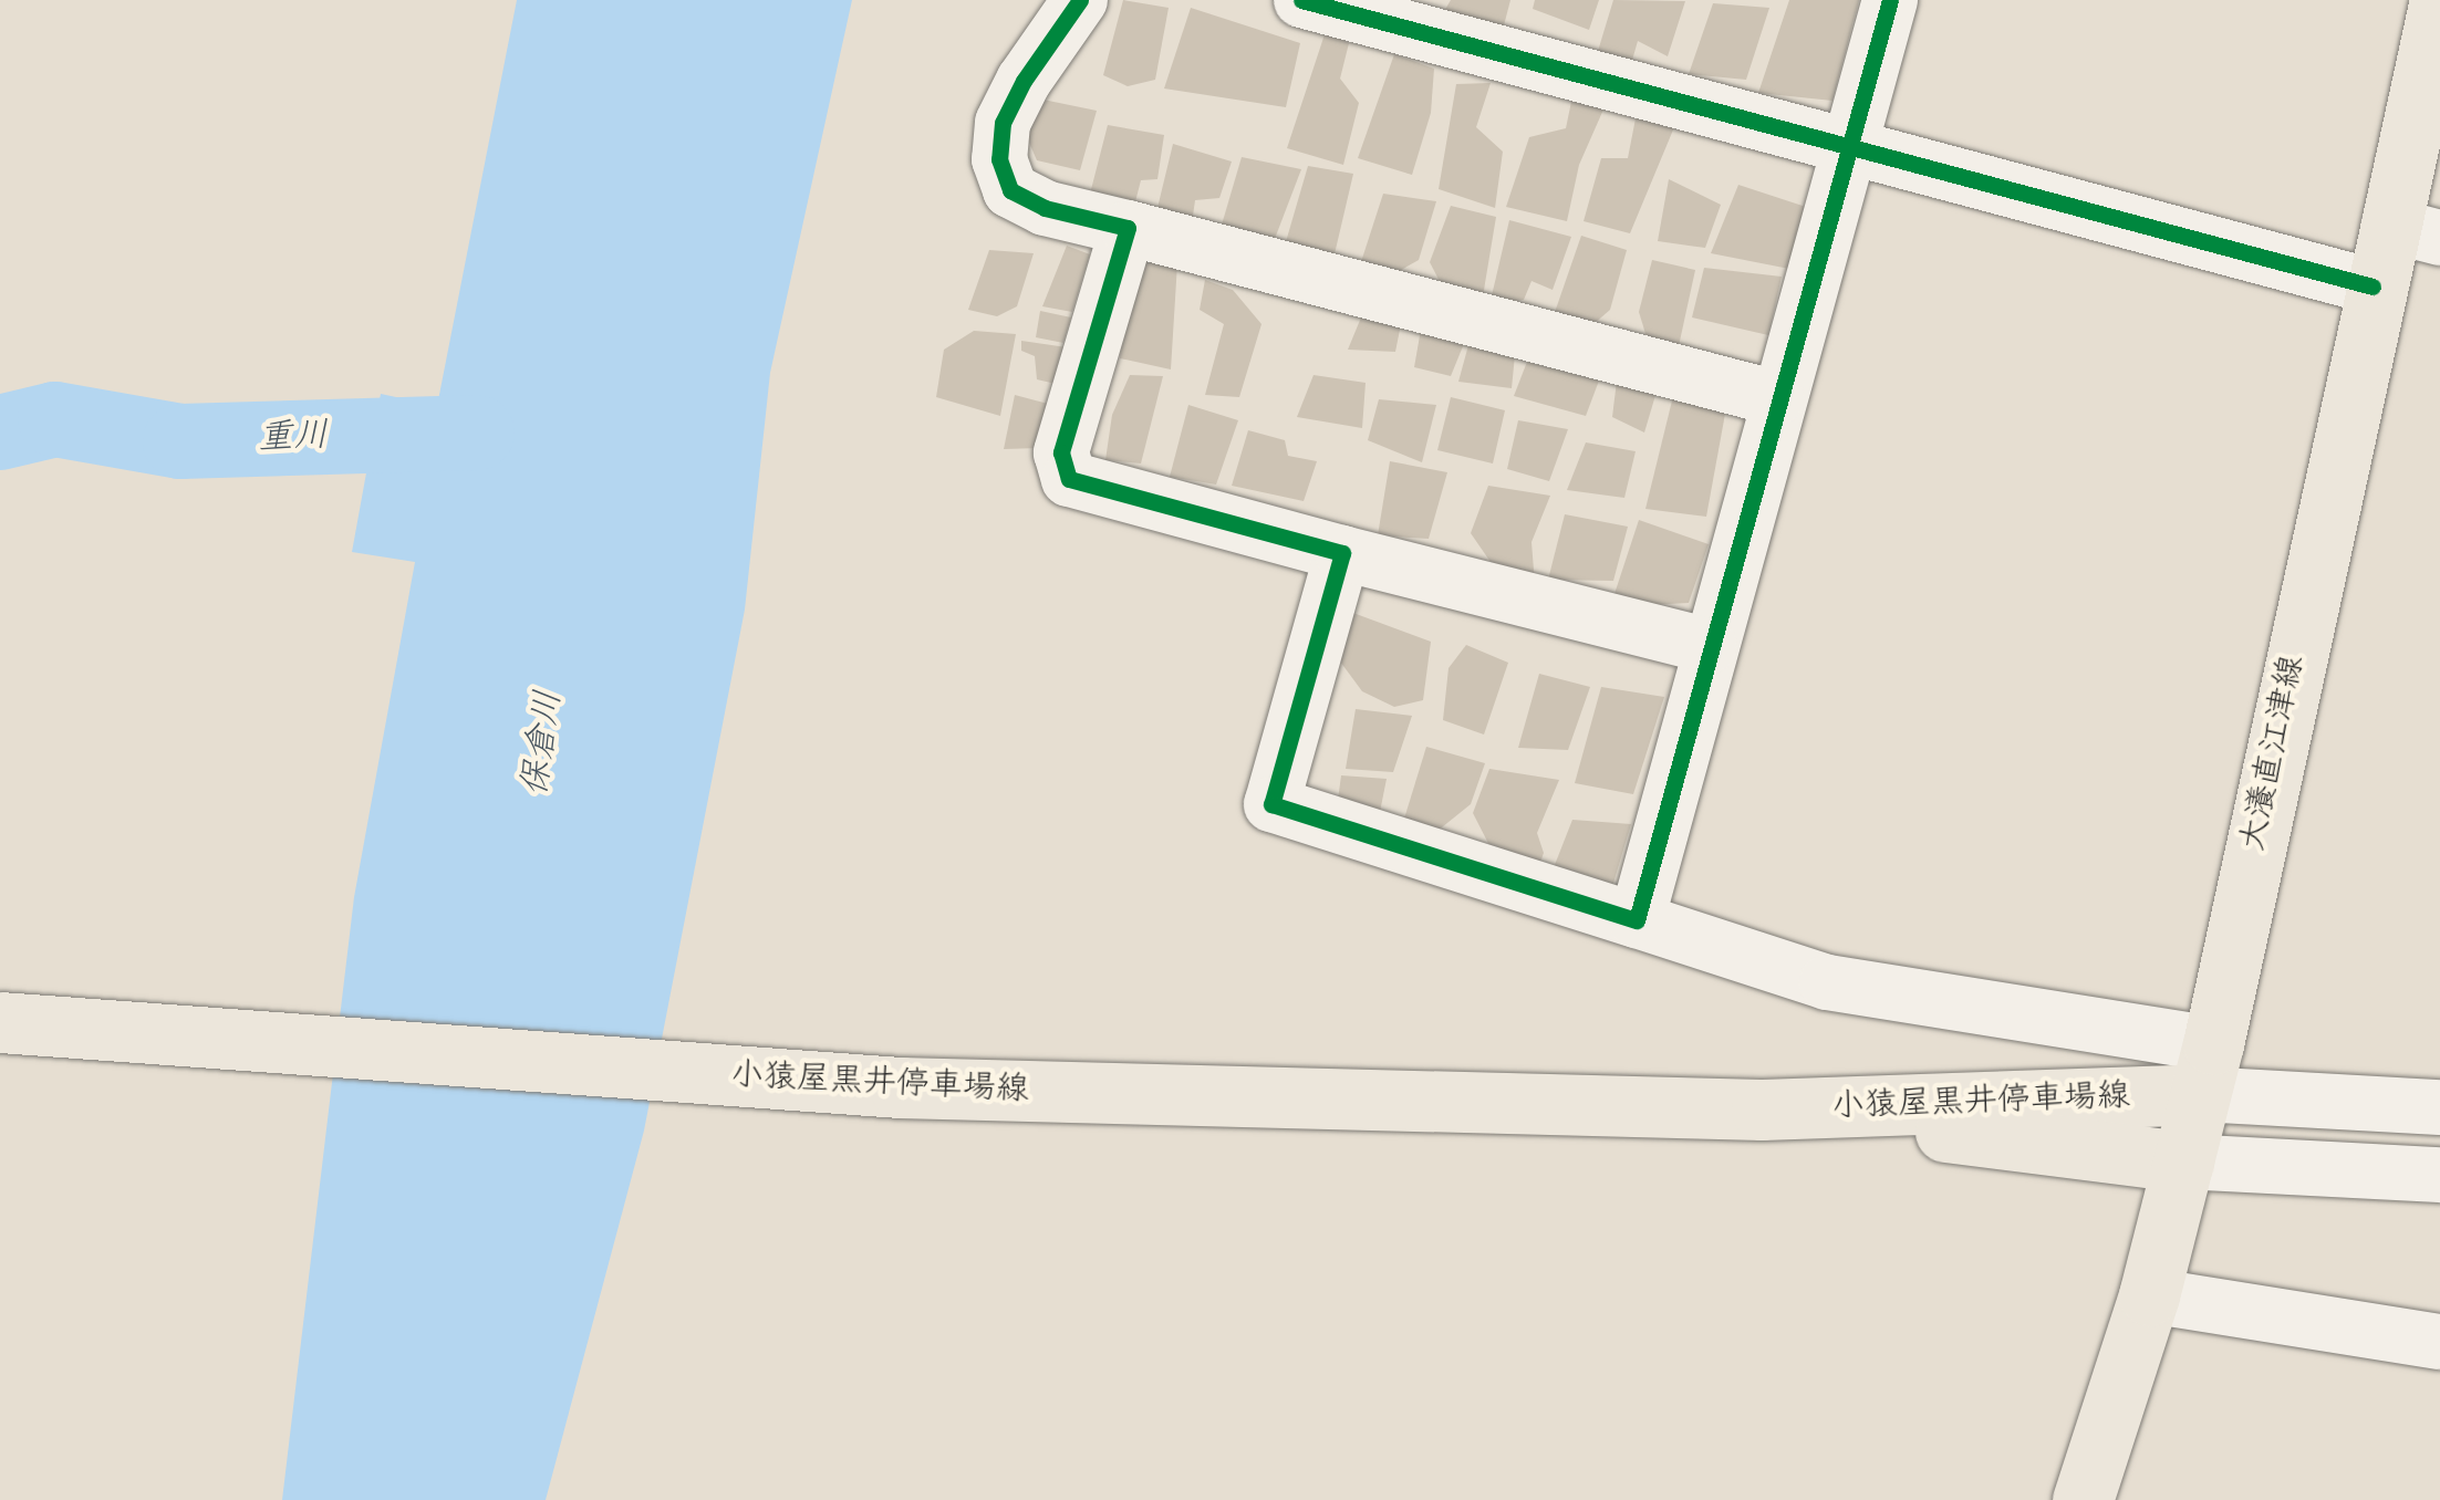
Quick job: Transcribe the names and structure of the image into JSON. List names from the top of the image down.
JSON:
{
  "streets": {
    "main road": ["大瀁直江津線", "小猿屋黒井停車場線"]
  },
  "crossings": [
    ["大瀁直江津線", "小猿屋黒井停車場線"]
  ],
  "water": ["重川", "保倉川"]
}
